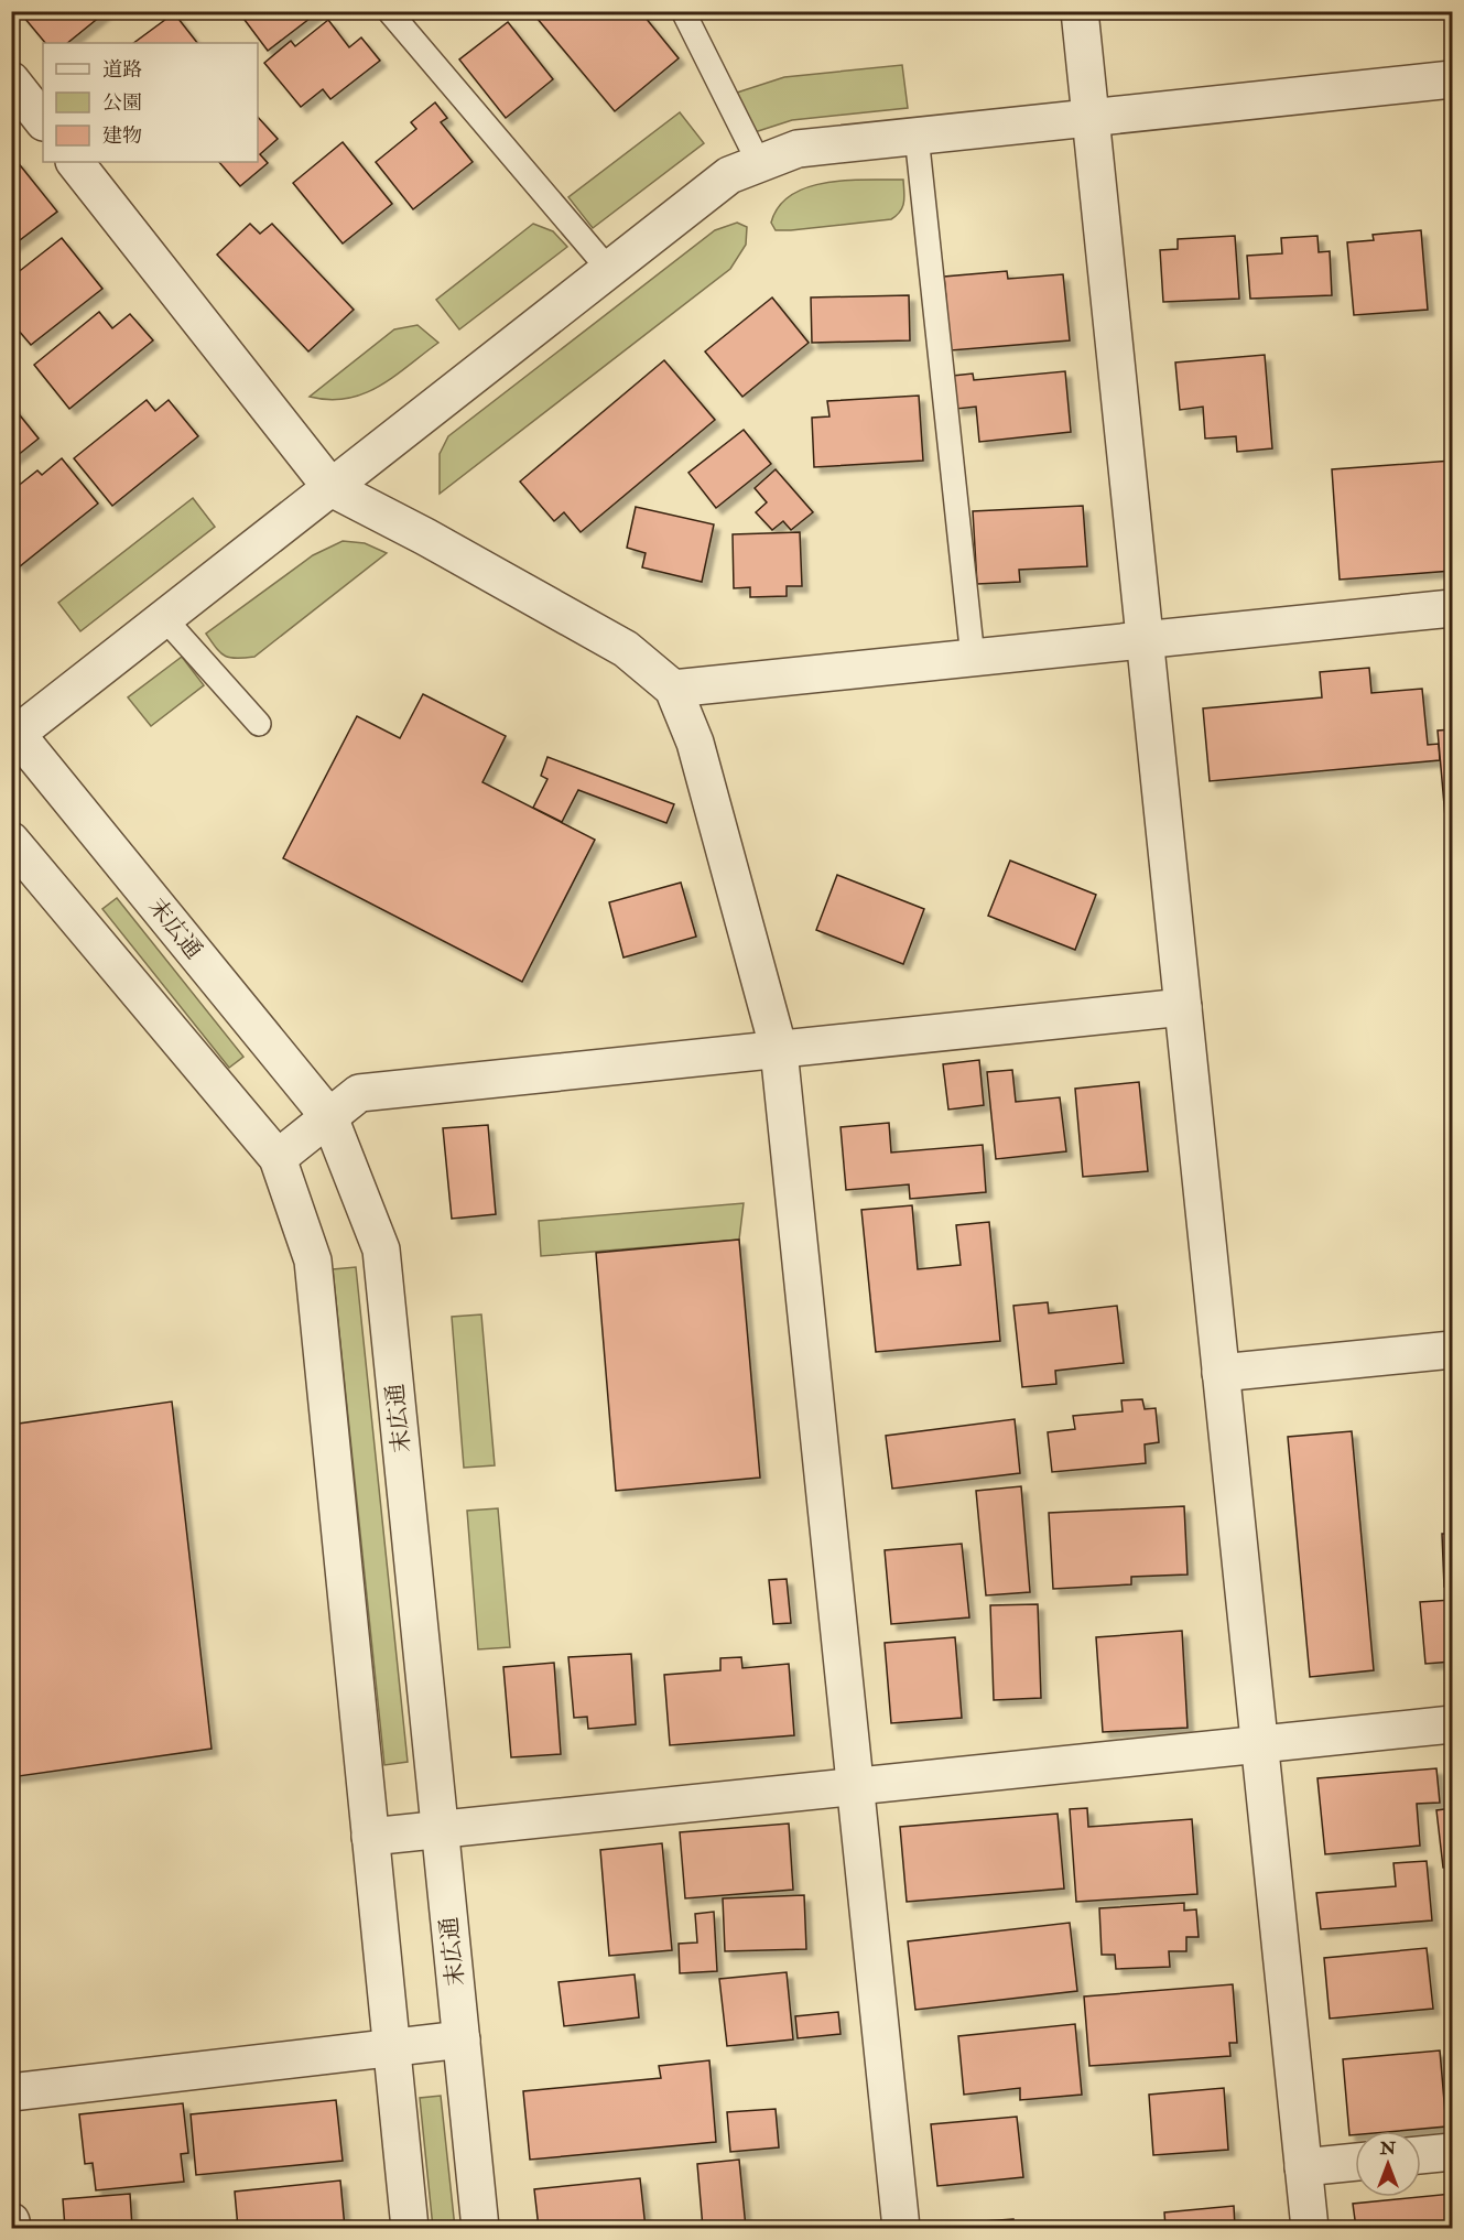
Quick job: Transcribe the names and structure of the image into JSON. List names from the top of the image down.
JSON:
{
  "streets": {
    "street": ["末広通"]
  },
  "legend": ["道路", "公園", "建物"],
  "north": "top"
}
